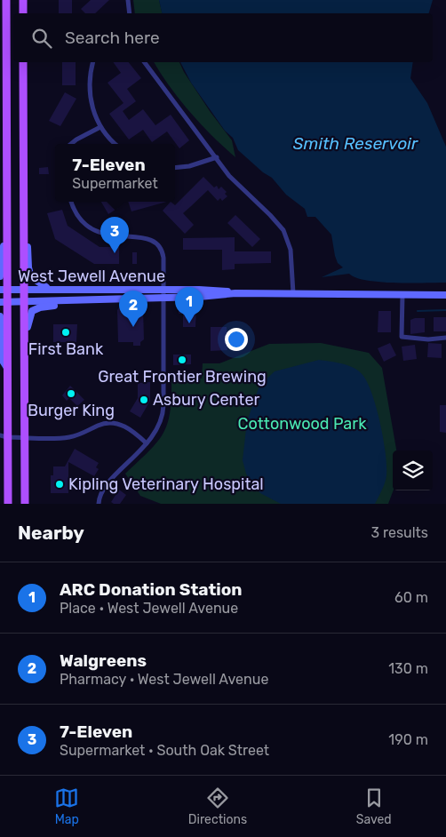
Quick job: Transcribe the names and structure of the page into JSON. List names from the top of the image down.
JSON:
{
  "streets": {
    "main road": ["West Jewell Avenue"]
  },
  "water": ["Smith Reservoir"],
  "parks": ["Cottonwood Park"],
  "places": [
    "First Bank",
    "Great Frontier Brewing",
    "Burger King",
    "Asbury Center",
    "Kipling Veterinary Hospital"
  ],
  "page": {
    "search": "Search here",
    "popup": ["7-Eleven", "Supermarket"],
    "pins": ["3", "1", "2"],
    "heading": ["Nearby", "3 results"],
    "list": [
      {
        "mark": "1",
        "name": "ARC Donation Station",
        "note": "Place · West Jewell Avenue",
        "value": "60 m"
      },
      {
        "mark": "2",
        "name": "Walgreens",
        "note": "Pharmacy · West Jewell Avenue",
        "value": "130 m"
      },
      {
        "mark": "3",
        "name": "7-Eleven",
        "note": "Supermarket · South Oak Street",
        "value": "190 m"
      }
    ],
    "nav": ["Map", "Directions", "Saved"]
  }
}
